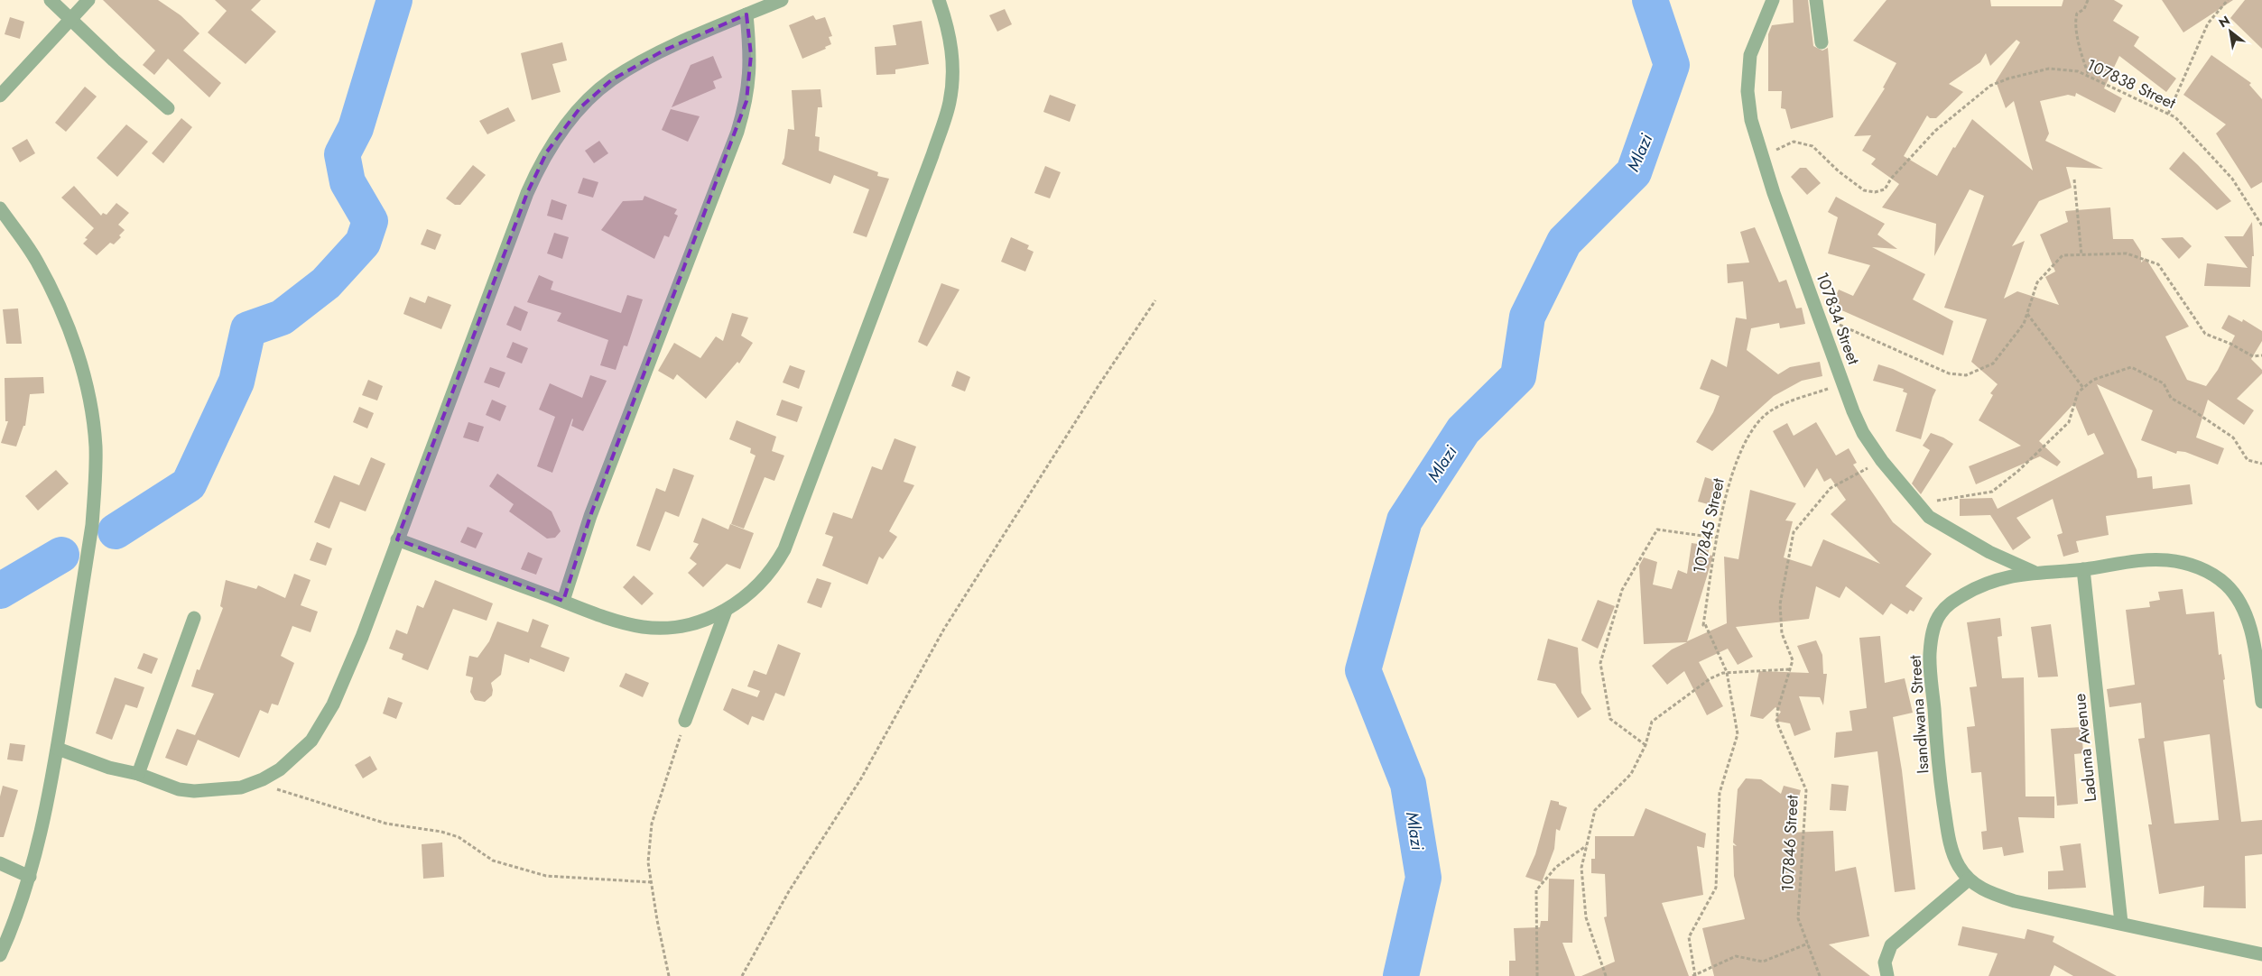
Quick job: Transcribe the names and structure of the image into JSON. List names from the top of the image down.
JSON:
{
  "streets": {
    "street": ["107834 Street", "Isandlwana Street", "Laduma Avenue"],
    "path": ["107838 Street", "107845 Street", "107846 Street"]
  },
  "crossings": [
    ["107838 Street", "107834 Street"],
    ["107834 Street", "107845 Street"],
    ["107834 Street", "Isandlwana Street"],
    ["107834 Street", "107846 Street"],
    ["Isandlwana Street", "Laduma Avenue"]
  ],
  "water": ["Mlazi"],
  "north": "top left"
}
